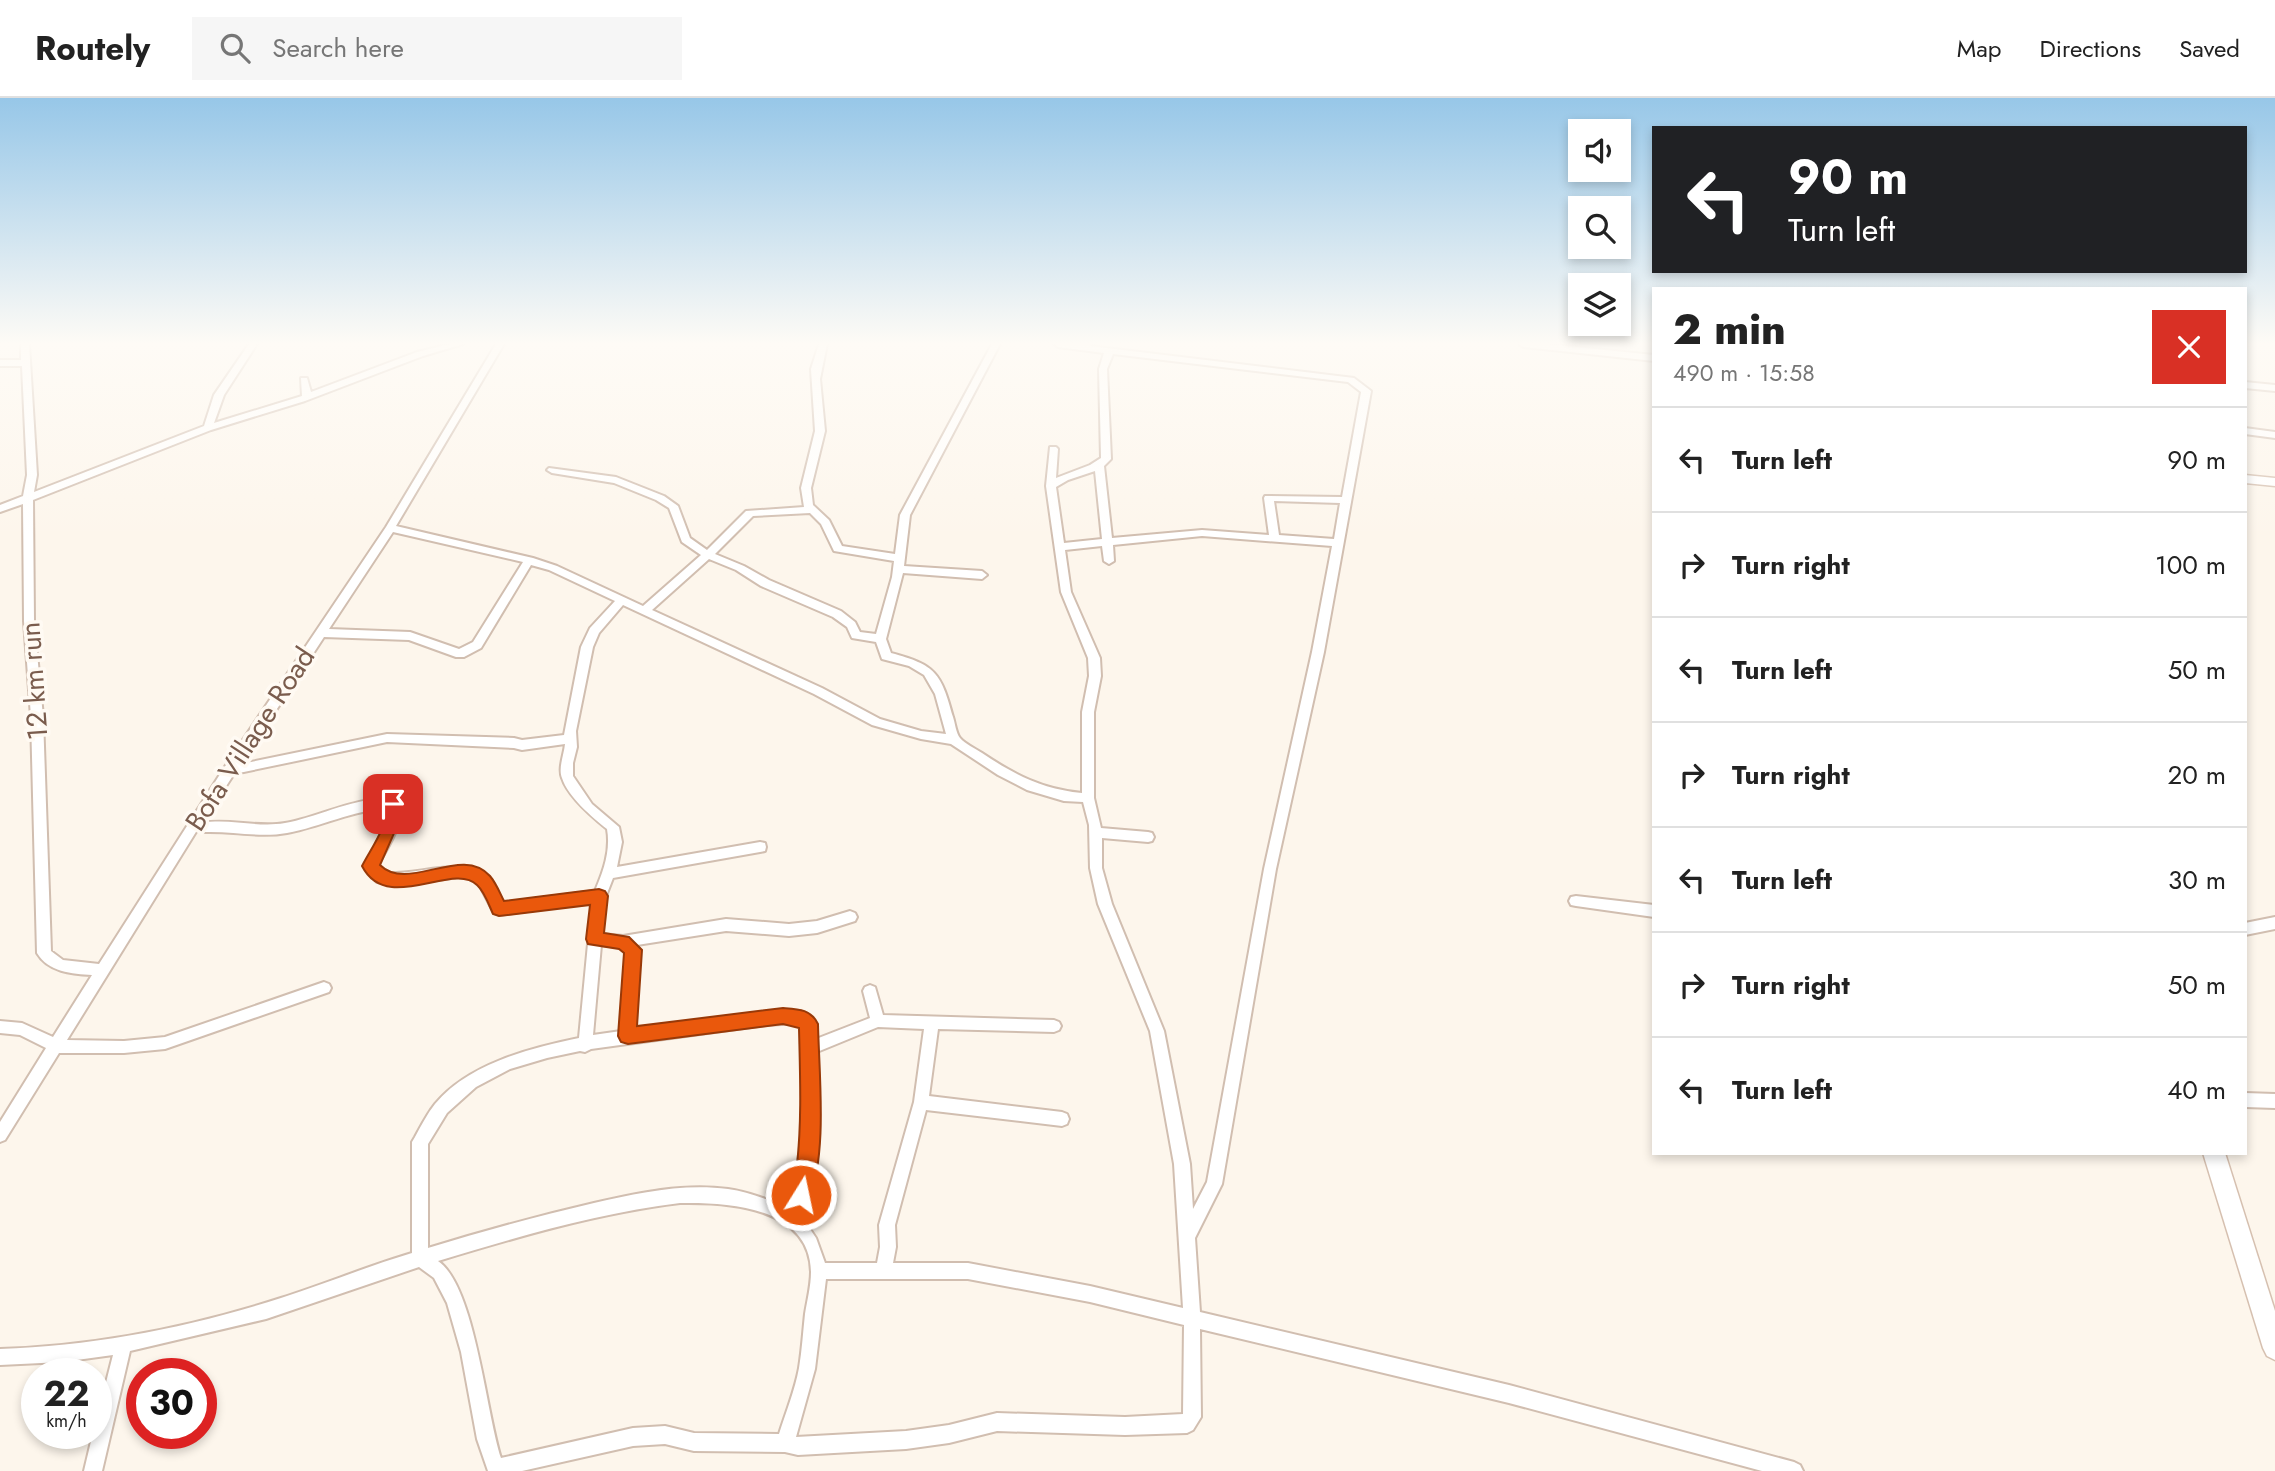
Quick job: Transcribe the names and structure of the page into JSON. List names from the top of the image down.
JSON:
{
  "streets": {
    "street": ["12 km run", "Bofa Village Road"]
  },
  "crossings": [
    ["12 km run", "Bofa Village Road"]
  ],
  "page": {
    "header": "Routely",
    "search": "Search here",
    "nav": ["Map", "Directions", "Saved"],
    "turn": ["90 m", "Turn left"],
    "heading": ["2 min", "490 m · 15:58"],
    "list": [
      {
        "name": "Turn left",
        "value": "90 m"
      },
      {
        "name": "Turn right",
        "value": "100 m"
      },
      {
        "name": "Turn left",
        "value": "50 m"
      },
      {
        "name": "Turn right",
        "value": "20 m"
      },
      {
        "name": "Turn left",
        "value": "30 m"
      },
      {
        "name": "Turn right",
        "value": "50 m"
      },
      {
        "name": "Turn left",
        "value": "40 m"
      }
    ],
    "speed": "22 km/h",
    "limit": "30"
  }
}
